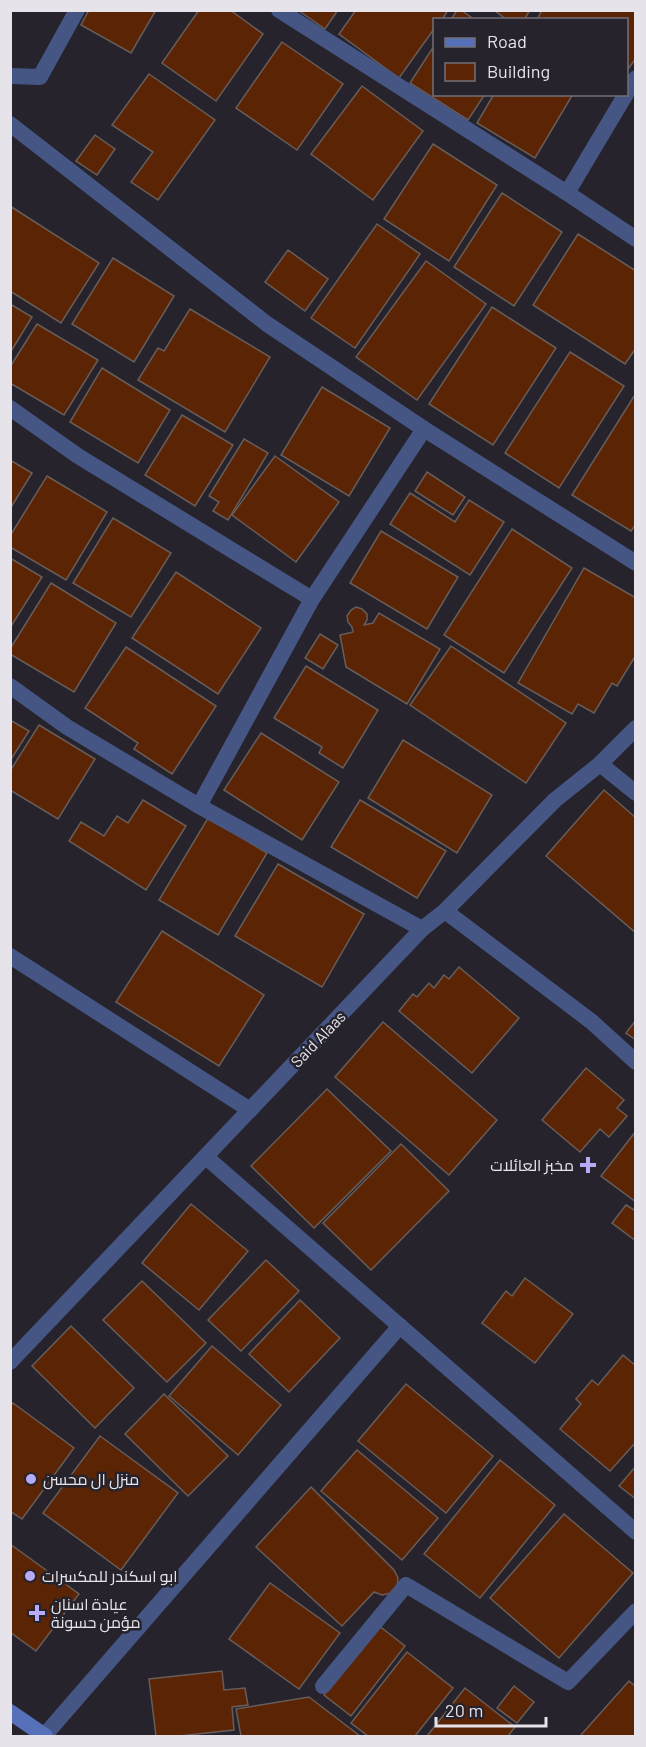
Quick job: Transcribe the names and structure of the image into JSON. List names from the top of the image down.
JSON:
{
  "streets": {
    "street": ["Said Alaas"]
  },
  "places": {
    "health": ["مخبز العائلات", "عيادة اسنان مؤمن حسونة"],
    "other": ["منزل ال محسن", "ابو اسكندر للمكسرات"]
  },
  "legend": ["Road", "Building"],
  "scale_bar": "20 m"
}
